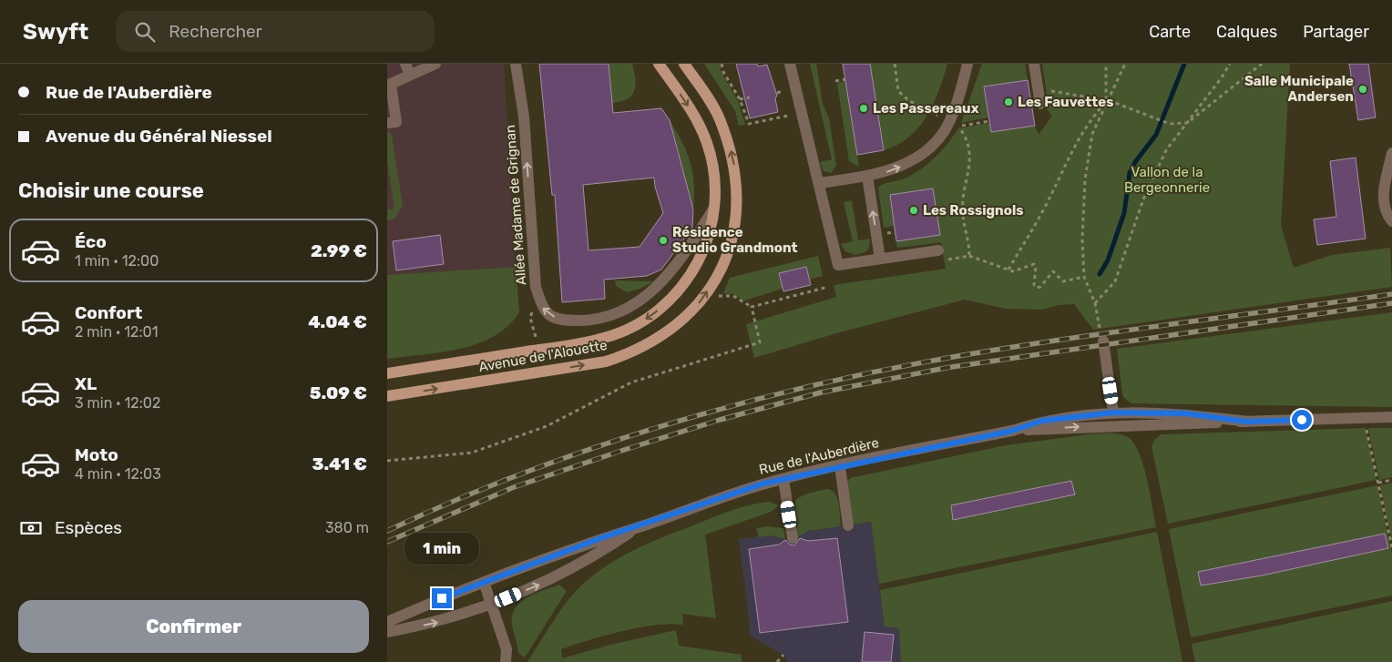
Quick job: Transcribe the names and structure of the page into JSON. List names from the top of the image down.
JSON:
{
  "streets": {
    "main road": ["Avenue de l'Alouette"],
    "street": ["Allée Madame de Grignan", "Rue de l'Auberdière"]
  },
  "crossings": [
    ["Allée Madame de Grignan", "Avenue de l'Alouette"]
  ],
  "parks": ["Vallon de la Bergeonnerie"],
  "places": [
    "Salle Municipale Andersen",
    "Les Fauvettes",
    "Les Passereaux",
    "Les Rossignols",
    "Résidence Studio Grandmont"
  ],
  "page": {
    "header": "Swyft",
    "search": "Rechercher",
    "nav": ["Carte", "Calques", "Partager"],
    "banner": ["Rue de l'Auberdière", "Avenue du Général Niessel"],
    "heading": "Choisir une course",
    "list": [
      {
        "name": "Éco",
        "note": "1 min · 12:00",
        "value": "2.99 €"
      },
      {
        "name": "Confort",
        "note": "2 min · 12:01",
        "value": "4.04 €"
      },
      {
        "name": "XL",
        "note": "3 min · 12:02",
        "value": "5.09 €"
      },
      {
        "name": "Moto",
        "note": "4 min · 12:03",
        "value": "3.41 €"
      }
    ],
    "pay": ["Espèces", "380 m"],
    "bubble": "1 min",
    "buttons": "Confirmer"
  }
}
